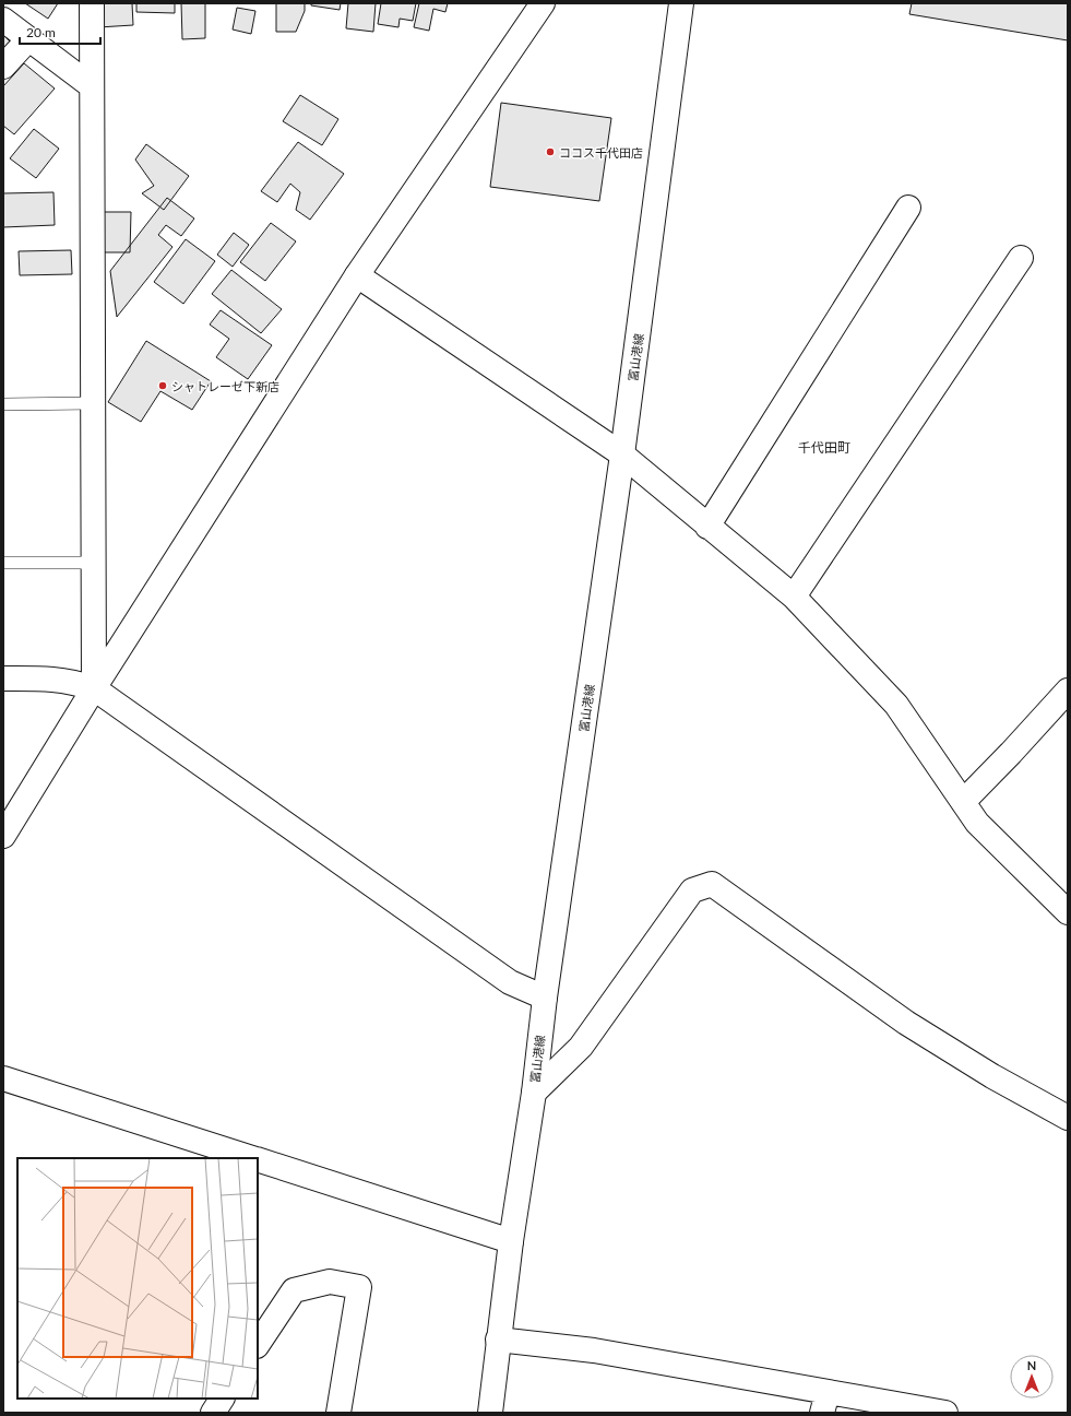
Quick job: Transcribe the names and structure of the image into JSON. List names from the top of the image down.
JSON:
{
  "streets": {
    "street": ["富山港線"]
  },
  "districts": ["千代田町"],
  "places": ["ココス千代田店", "シャトレーゼ下新店"],
  "scale_bar": "20 m",
  "north": "top"
}
